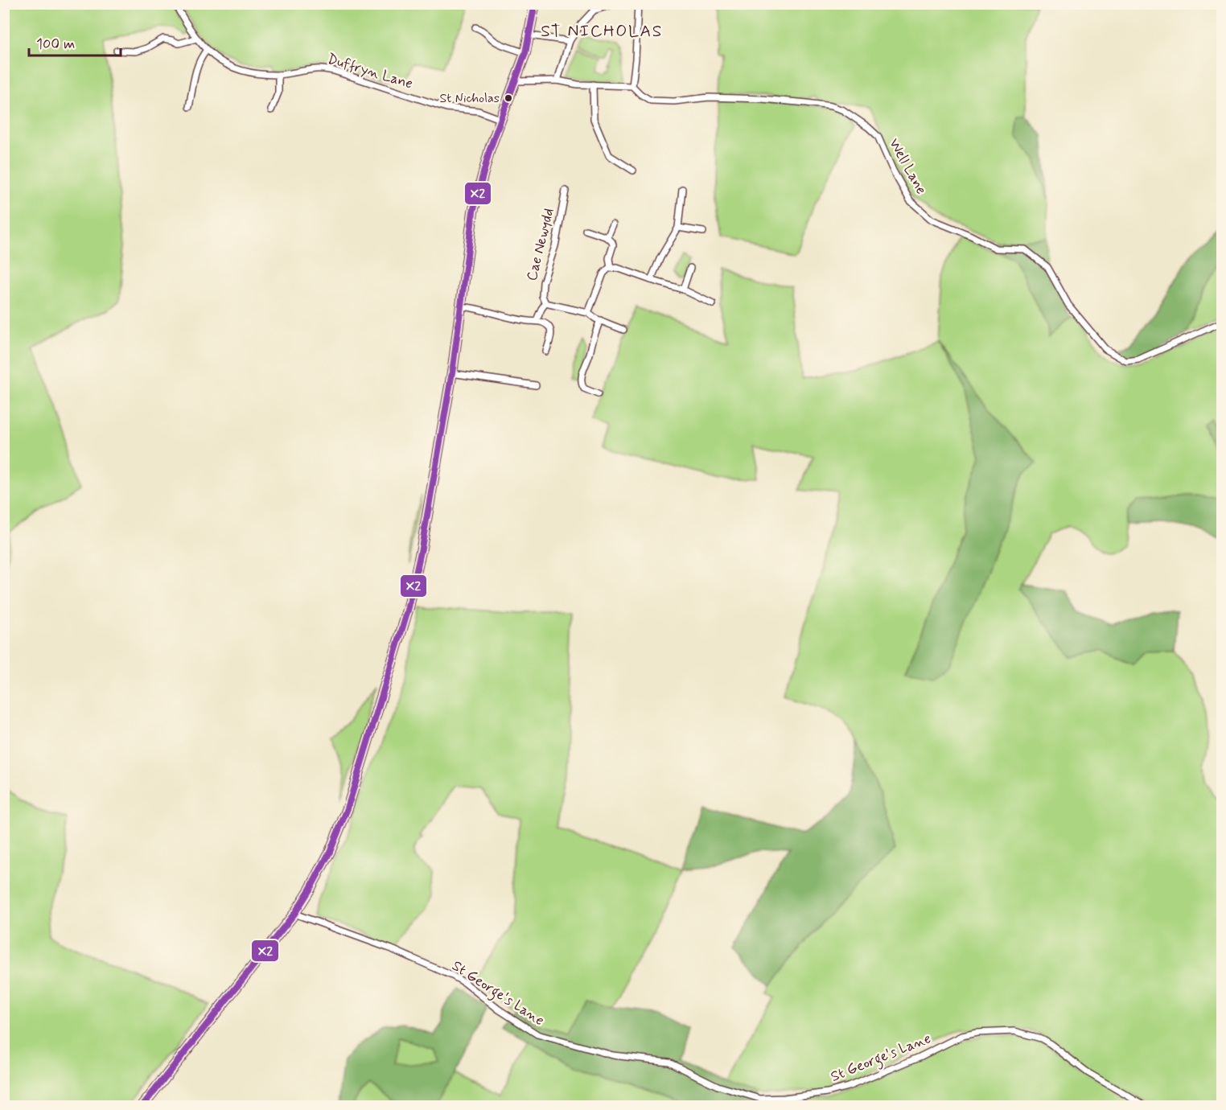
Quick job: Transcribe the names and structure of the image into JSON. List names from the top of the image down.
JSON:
{
  "streets": {
    "street": [
      "Duffryn Lane",
      "Well Lane",
      "Cae Newydd",
      "St George's Lane"
    ]
  },
  "districts": ["ST NICHOLAS"],
  "places": ["St Nicholas"],
  "lines": ["transit line X2"],
  "scale_bar": "100 m"
}
